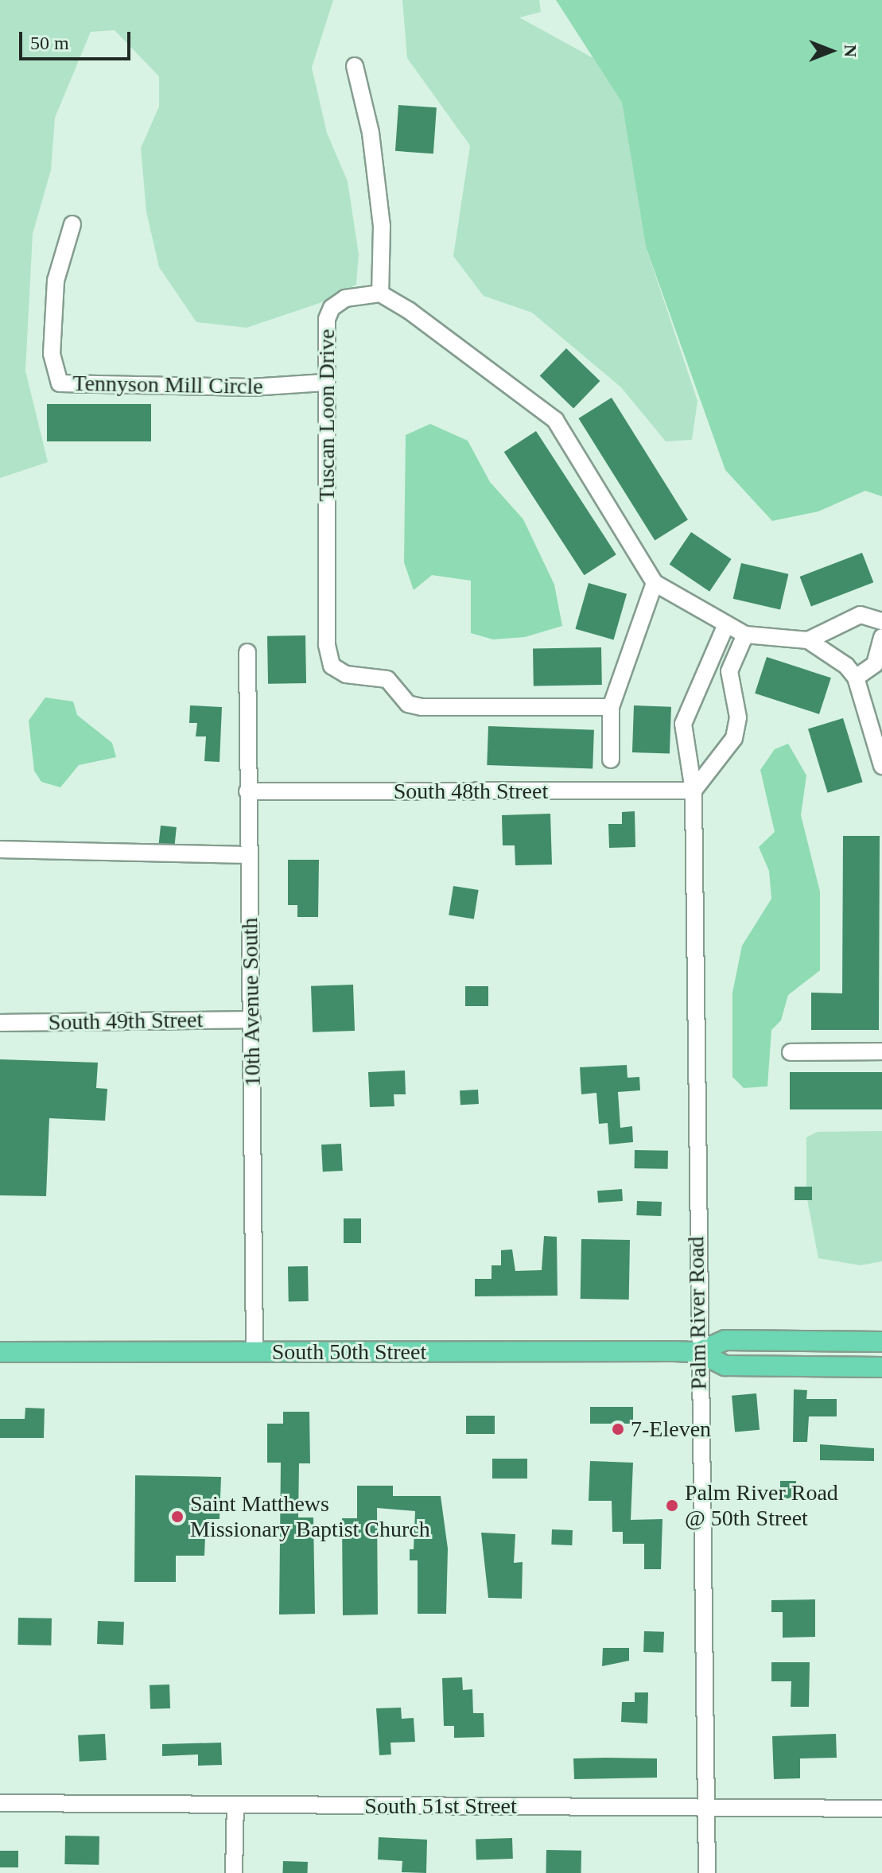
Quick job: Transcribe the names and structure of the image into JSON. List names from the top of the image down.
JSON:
{
  "streets": {
    "main road": ["South 50th Street"],
    "street": [
      "Tennyson Mill Circle",
      "Tuscan Loon Drive",
      "South 48th Street",
      "10th Avenue South",
      "South 49th Street",
      "Palm River Road",
      "South 51st Street"
    ]
  },
  "crossings": [
    ["Tennyson Mill Circle", "Tuscan Loon Drive"],
    ["South 48th Street", "10th Avenue South"],
    ["South 48th Street", "Palm River Road"],
    ["10th Avenue South", "South 49th Street"],
    ["10th Avenue South", "South 50th Street"],
    ["Palm River Road", "South 50th Street"],
    ["Palm River Road", "South 51st Street"]
  ],
  "places": ["7-Eleven", "Palm River Road @ 50th Street", "Saint Matthews Missionary Baptist Church"],
  "scale_bar": "50 m",
  "north": "right"
}
